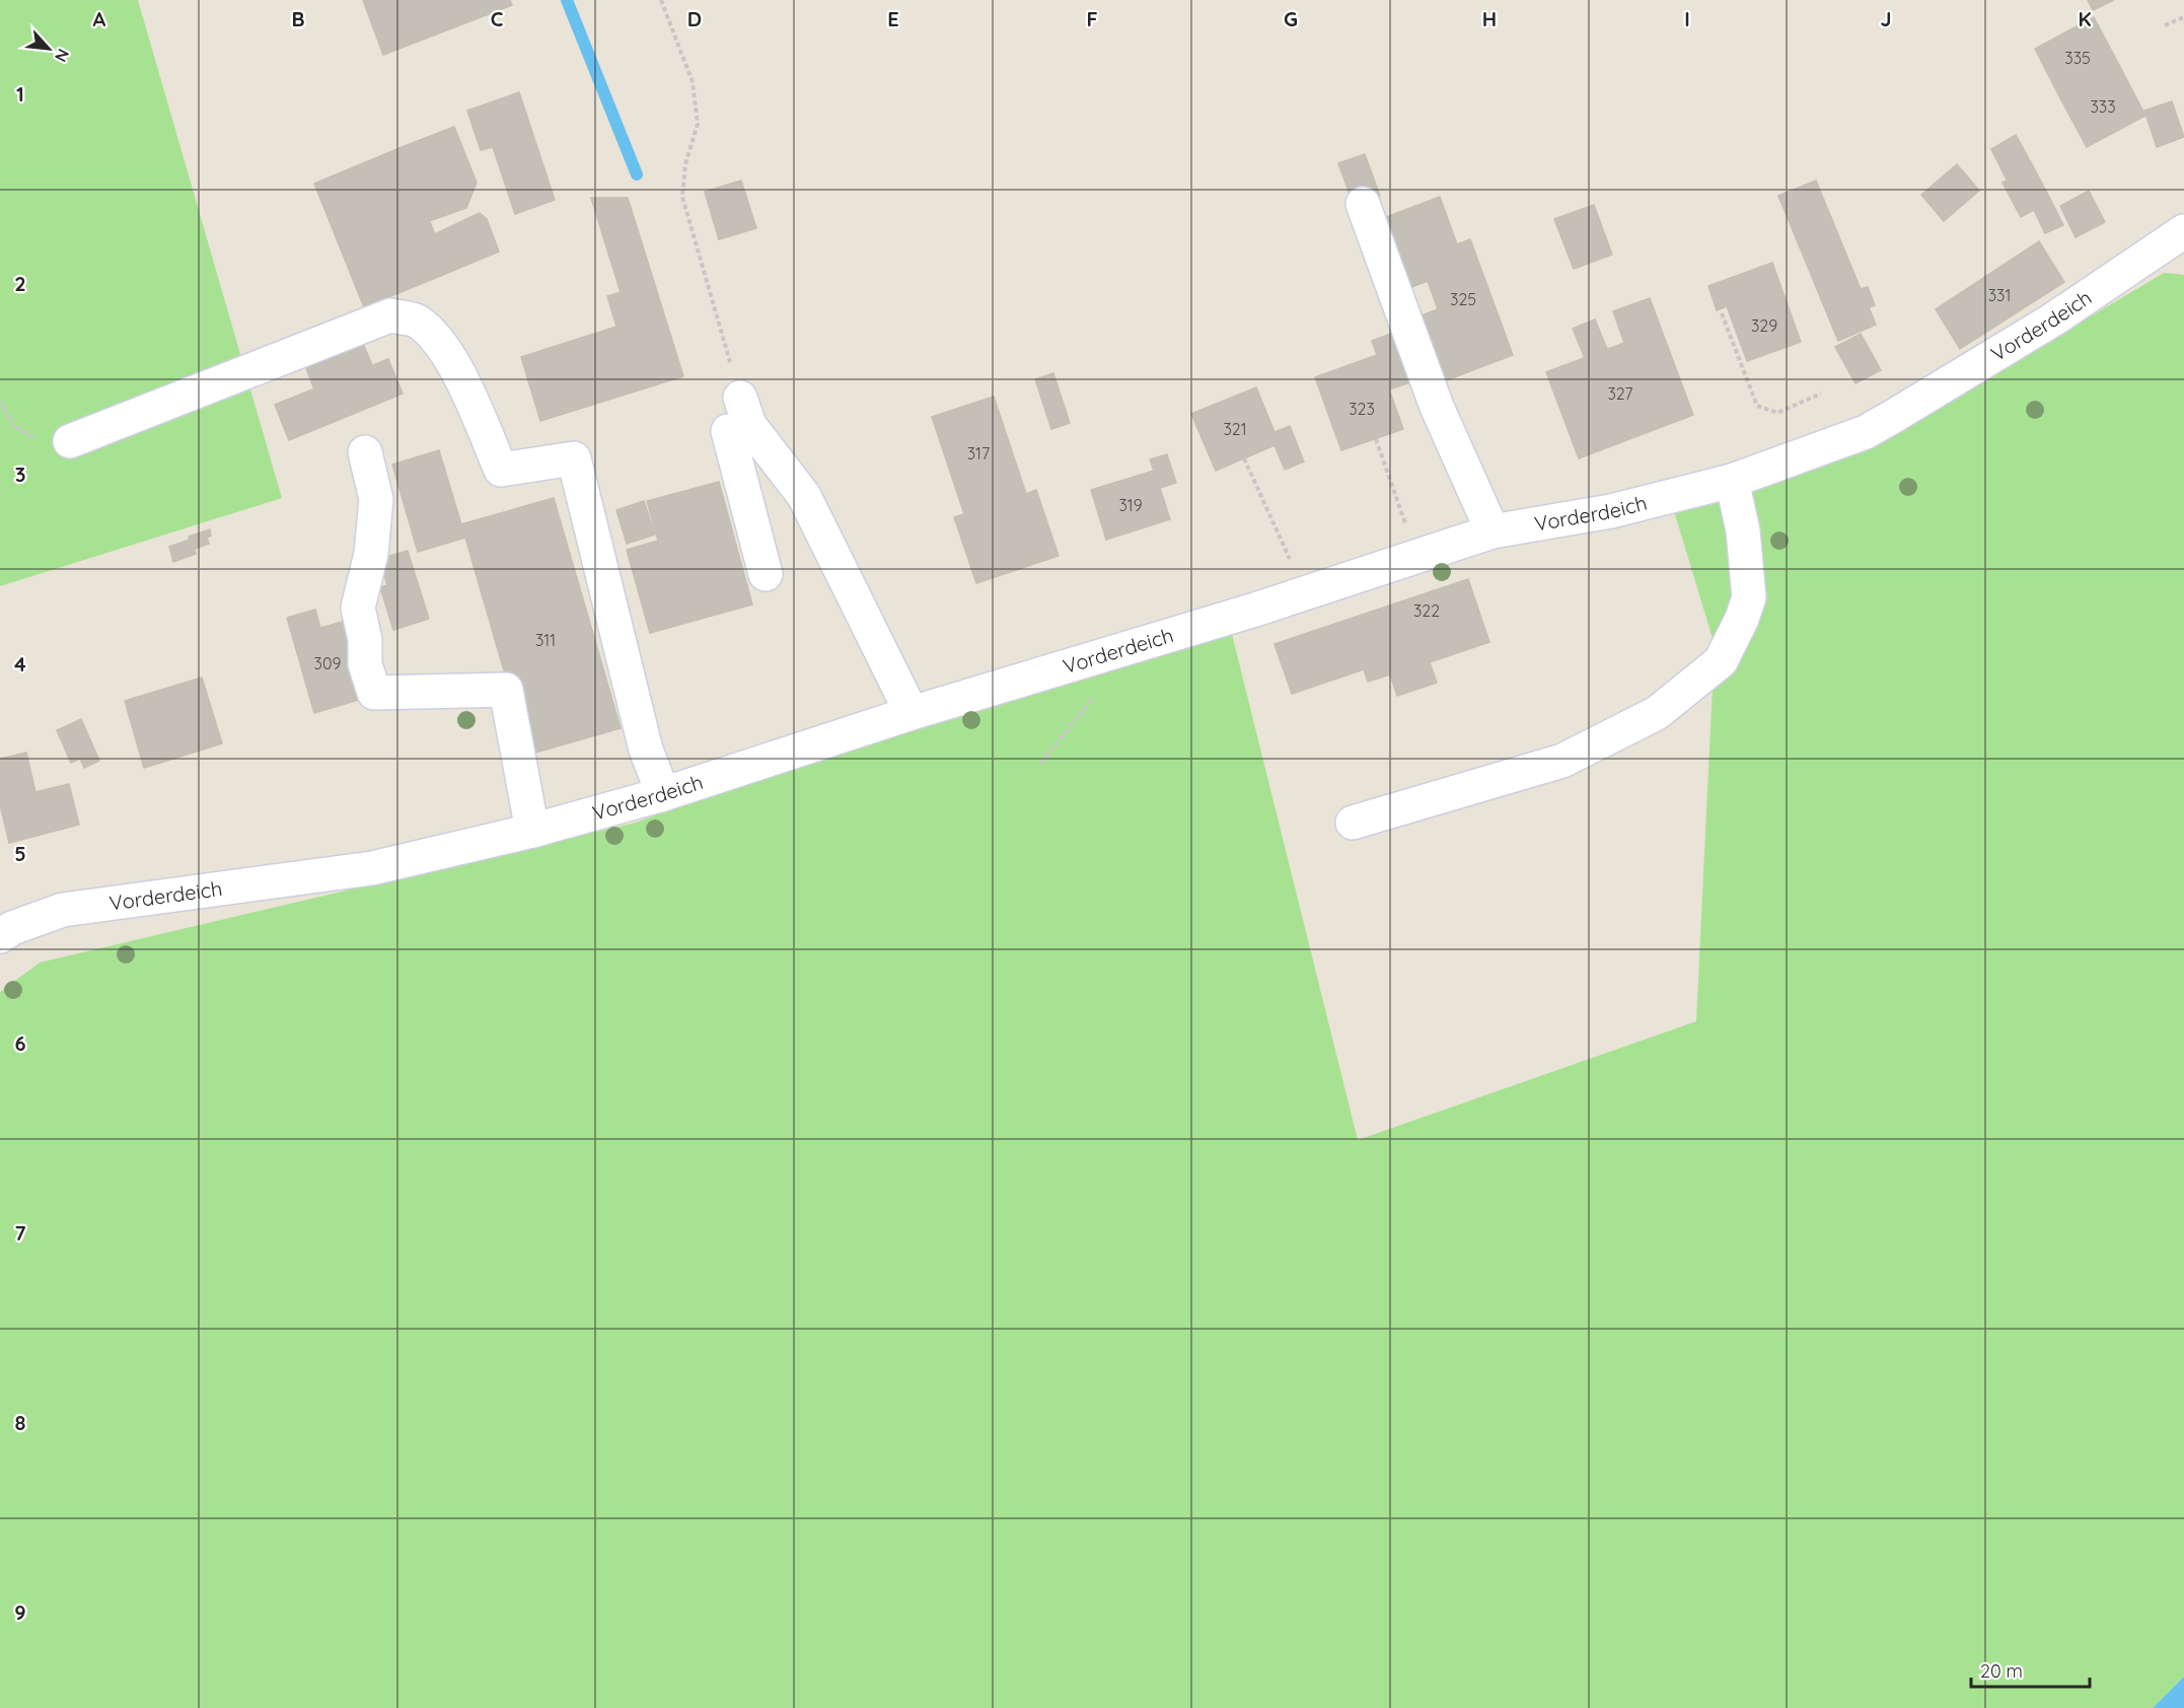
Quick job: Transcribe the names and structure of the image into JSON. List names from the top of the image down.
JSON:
{
  "streets": {
    "street": ["Vorderdeich"]
  },
  "house_numbers": [
    "335",
    "333",
    "331",
    "325",
    "329",
    "327",
    "323",
    "321",
    "317",
    "319",
    "322",
    "311",
    "309"
  ],
  "scale_bar": "20 m",
  "north": "bottom right",
  "grid": {
    "columns": [
      "A",
      "B",
      "C",
      "D",
      "E",
      "F",
      "G",
      "H",
      "I",
      "J",
      "K"
    ],
    "rows": [
      "1",
      "2",
      "3",
      "4",
      "5",
      "6",
      "7",
      "8",
      "9"
    ]
  }
}
